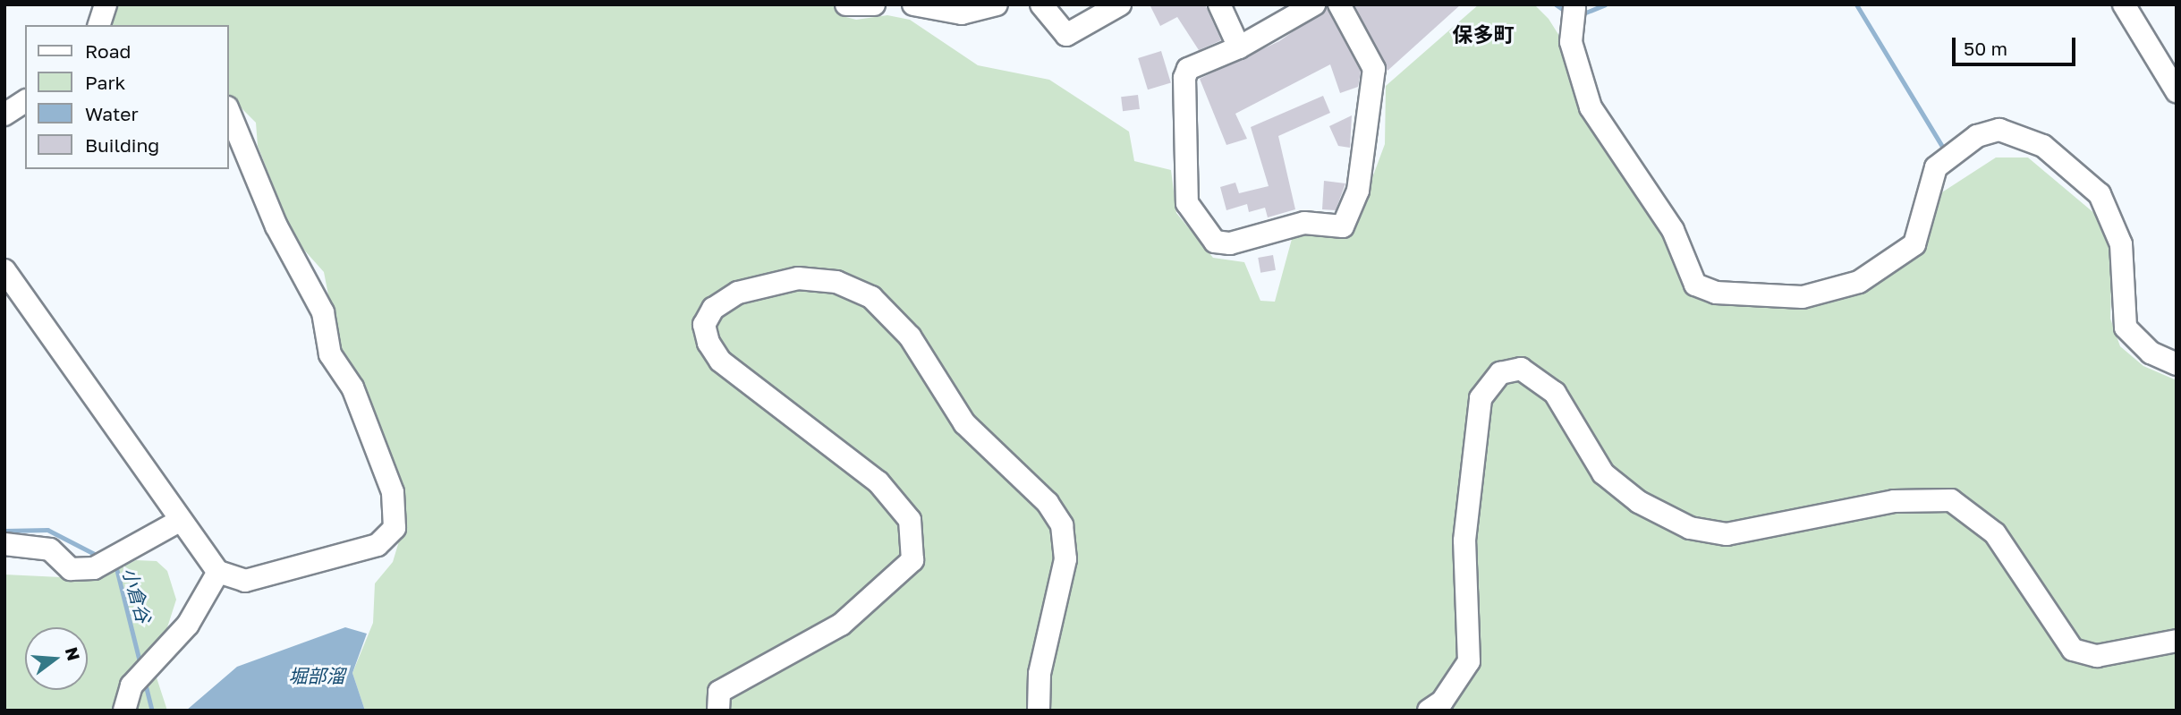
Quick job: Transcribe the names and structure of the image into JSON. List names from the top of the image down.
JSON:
{
  "districts": ["保多町"],
  "water": ["小倉谷", "堀部溜"],
  "legend": [
    "Road",
    "Park",
    "Water",
    "Building"
  ],
  "scale_bar": "50 m",
  "north": "right"
}
